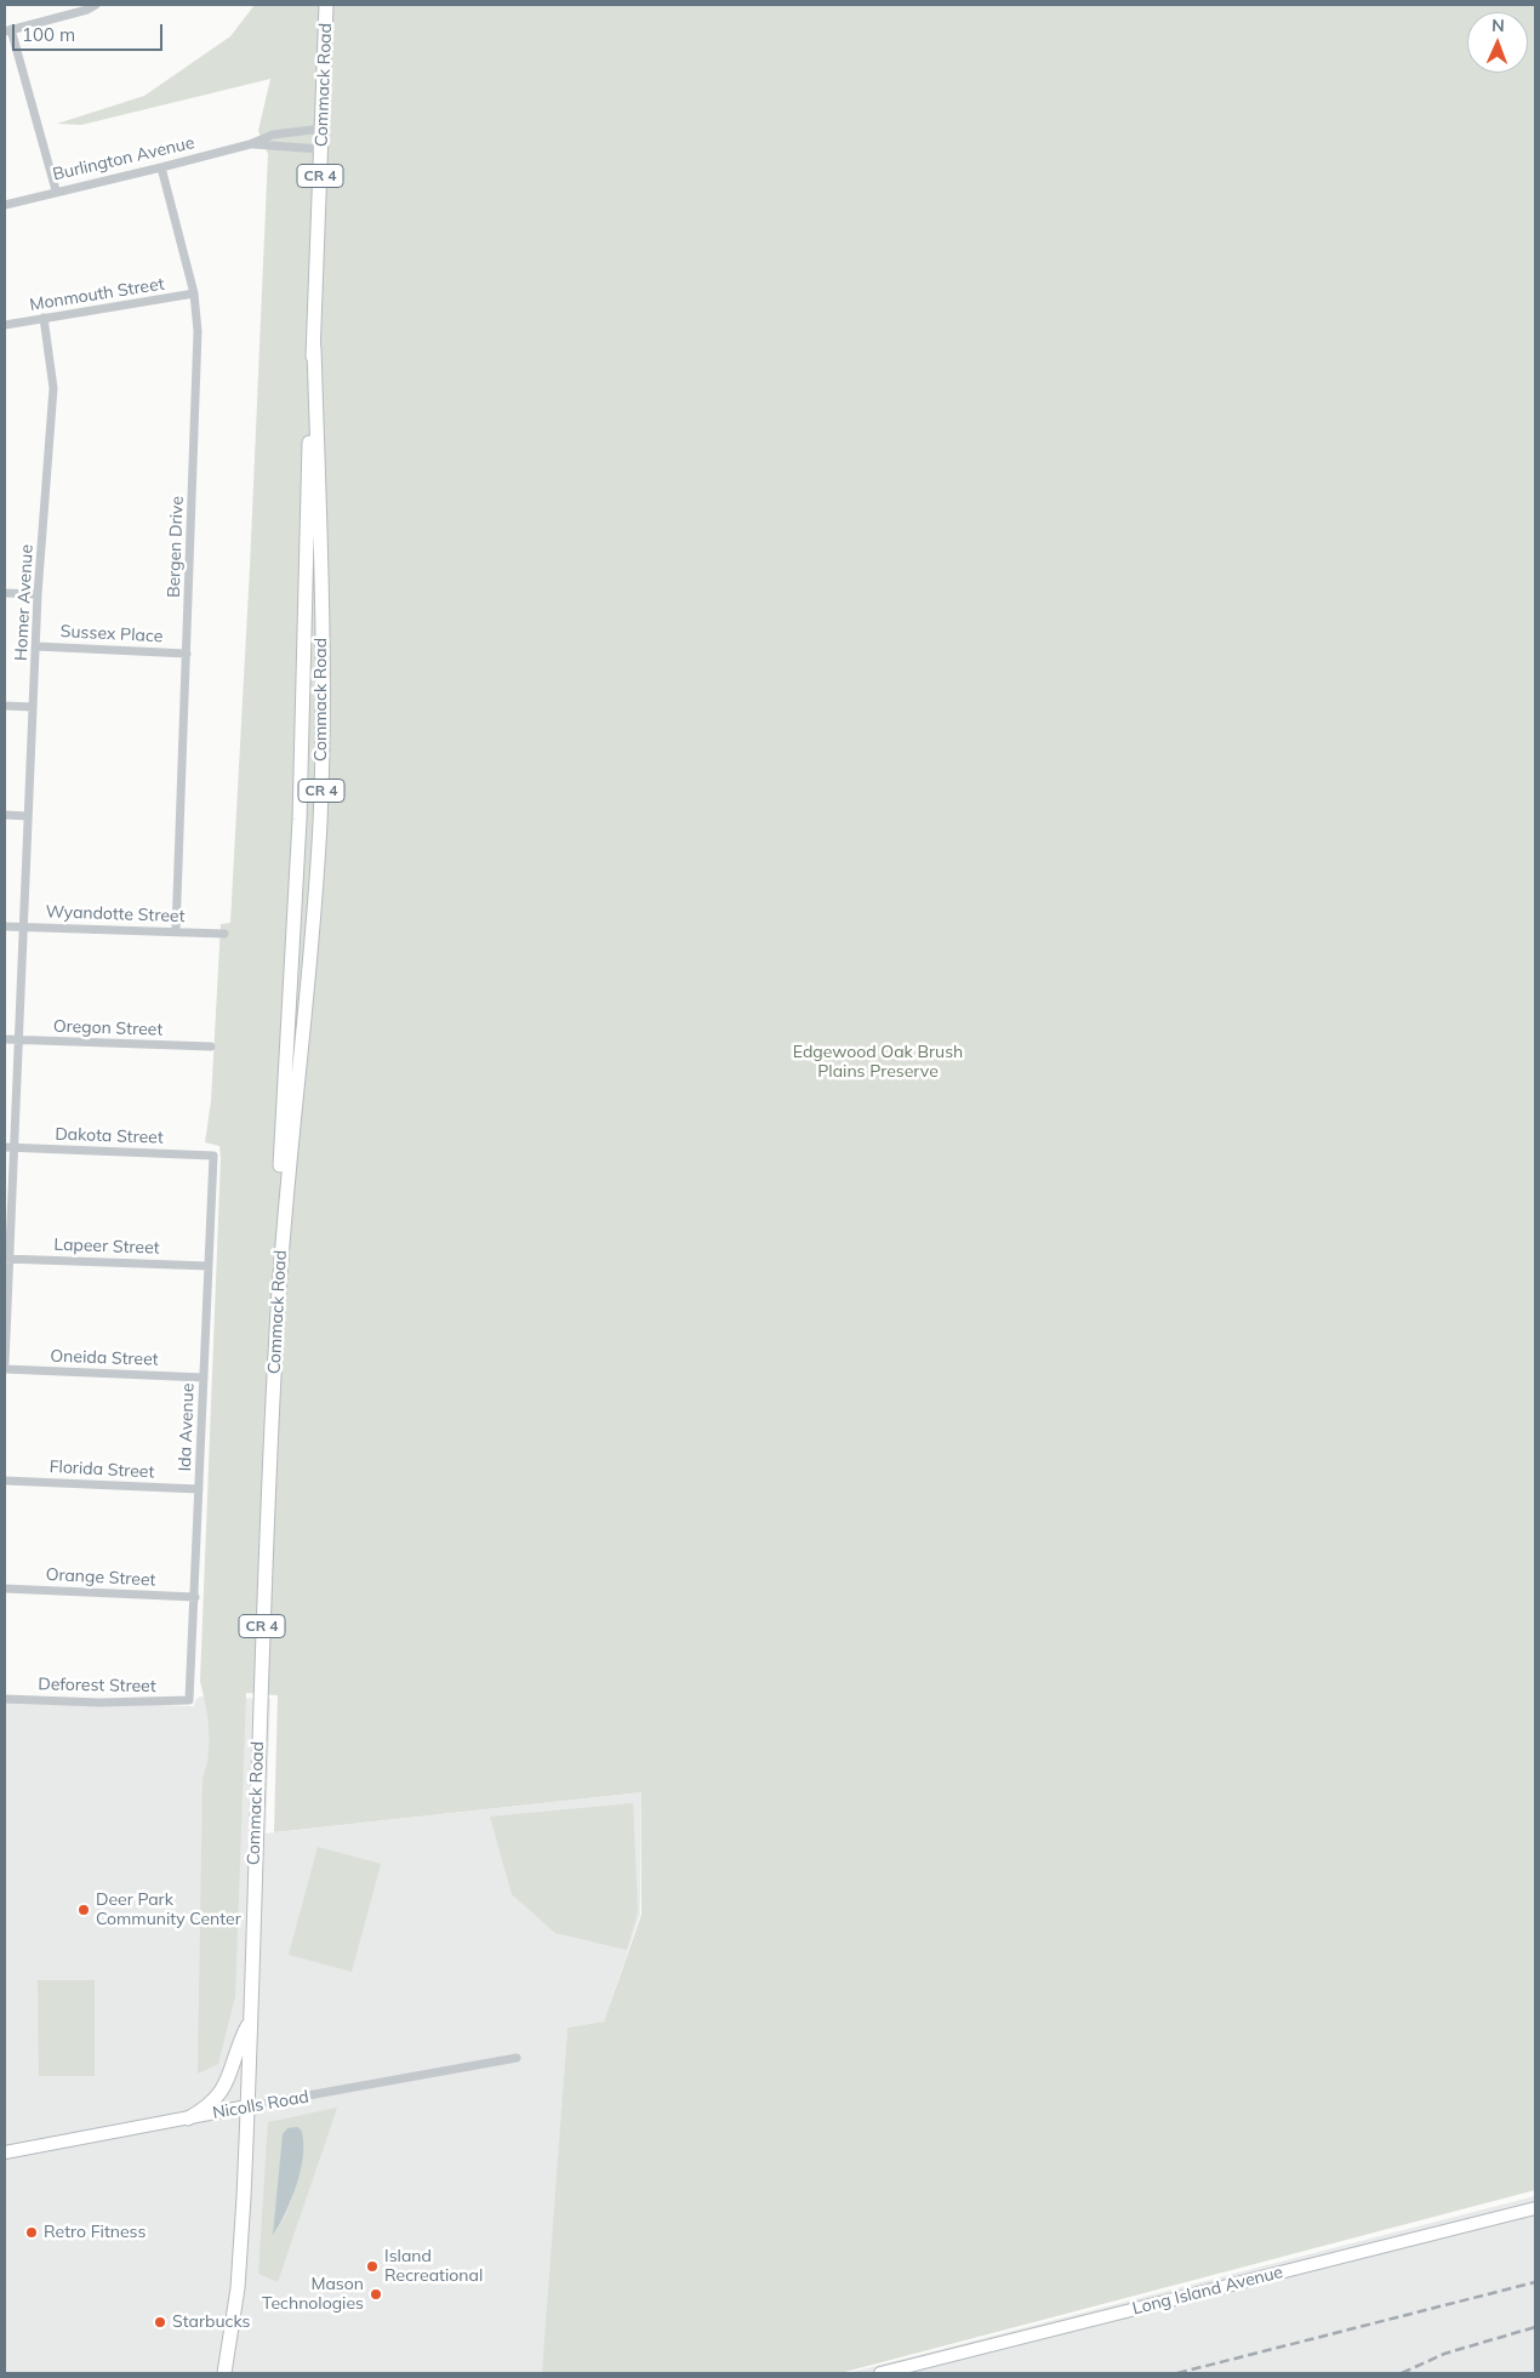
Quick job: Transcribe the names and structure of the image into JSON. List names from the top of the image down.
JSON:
{
  "streets": {
    "main road": ["Commack Road", "CR 4"],
    "street": [
      "Burlington Avenue",
      "Monmouth Street",
      "Bergen Drive",
      "Homer Avenue",
      "Sussex Place",
      "Wyandotte Street",
      "Oregon Street",
      "Dakota Street",
      "Lapeer Street",
      "Oneida Street",
      "Ida Avenue",
      "Florida Street",
      "Orange Street",
      "Deforest Street",
      "Nicolls Road",
      "Long Island Avenue"
    ]
  },
  "crossings": [
    ["Commack Road", "Burlington Avenue"],
    ["Commack Road", "Nicolls Road"],
    ["Burlington Avenue", "Bergen Drive"],
    ["Monmouth Street", "Bergen Drive"],
    ["Monmouth Street", "Homer Avenue"],
    ["Bergen Drive", "Sussex Place"],
    ["Bergen Drive", "Wyandotte Street"],
    ["Homer Avenue", "Sussex Place"],
    ["Homer Avenue", "Wyandotte Street"],
    ["Homer Avenue", "Oregon Street"],
    ["Homer Avenue", "Dakota Street"],
    ["Homer Avenue", "Lapeer Street"],
    ["Dakota Street", "Ida Avenue"],
    ["Lapeer Street", "Ida Avenue"],
    ["Oneida Street", "Ida Avenue"],
    ["Ida Avenue", "Florida Street"],
    ["Ida Avenue", "Orange Street"],
    ["Ida Avenue", "Deforest Street"]
  ],
  "parks": ["Edgewood Oak Brush Plains Preserve"],
  "places": [
    "Deer Park Community Center",
    "Retro Fitness",
    "Island Recreational",
    "Mason Technologies",
    "Starbucks"
  ],
  "scale_bar": "100 m",
  "north": "top"
}
